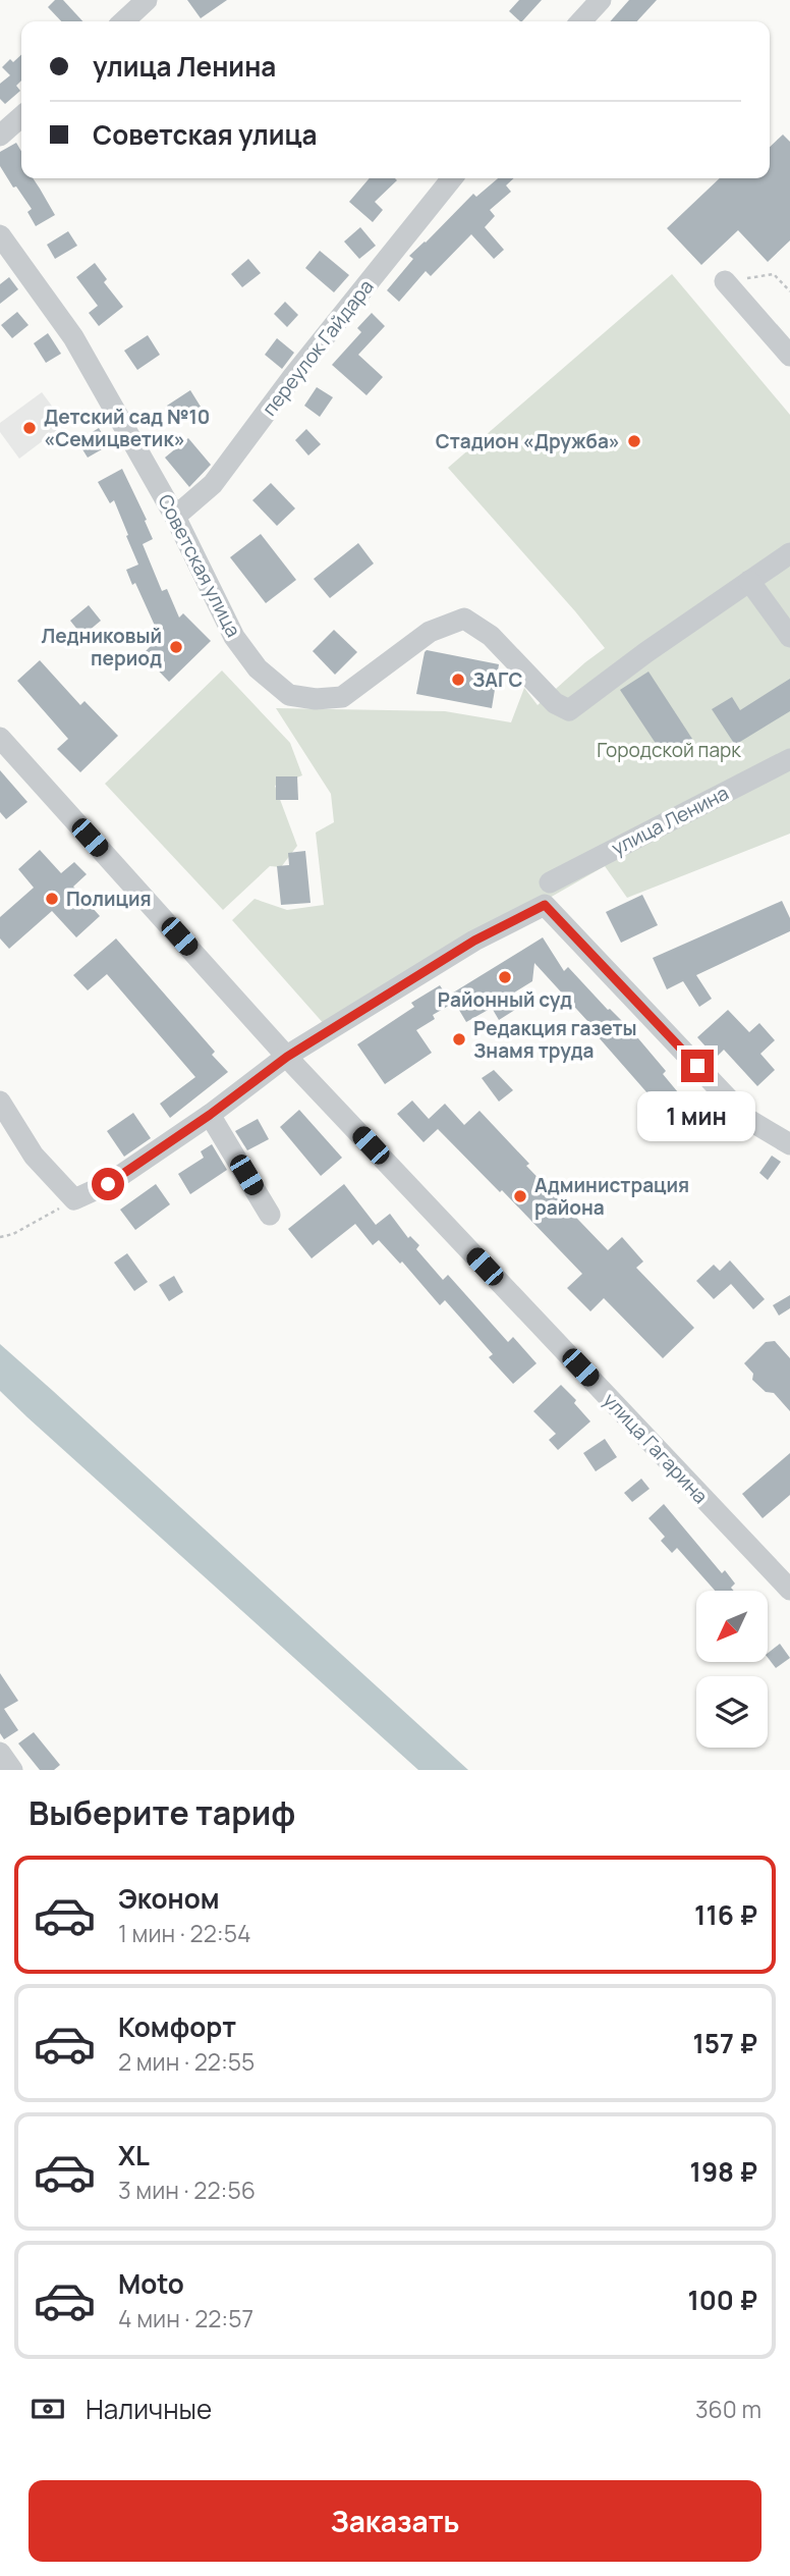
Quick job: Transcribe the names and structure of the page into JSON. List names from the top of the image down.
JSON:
{
  "streets": {
    "street": [
      "переулок Гайдара",
      "Советская улица",
      "улица Ленина",
      "улица Гагарина"
    ]
  },
  "crossings": [
    ["переулок Гайдара", "Советская улица"]
  ],
  "parks": ["Городской парк"],
  "places": [
    "Детский сад №10 «Семицветик»",
    "Стадион «Дружба»",
    "Ледниковый период",
    "ЗАГС",
    "Полиция",
    "Районный суд",
    "Редакция газеты Знамя труда",
    "Администрация района"
  ],
  "north": "bottom left",
  "page": {
    "banner": ["улица Ленина", "Советская улица"],
    "bubble": "1 мин",
    "heading": "Выберите тариф",
    "list": [
      {
        "name": "Эконом",
        "note": "1 мин · 22:54",
        "value": "116 ₽"
      },
      {
        "name": "Комфорт",
        "note": "2 мин · 22:55",
        "value": "157 ₽"
      },
      {
        "name": "XL",
        "note": "3 мин · 22:56",
        "value": "198 ₽"
      },
      {
        "name": "Moto",
        "note": "4 мин · 22:57",
        "value": "100 ₽"
      }
    ],
    "pay": ["Наличные", "360 m"],
    "buttons": "Заказать"
  }
}
